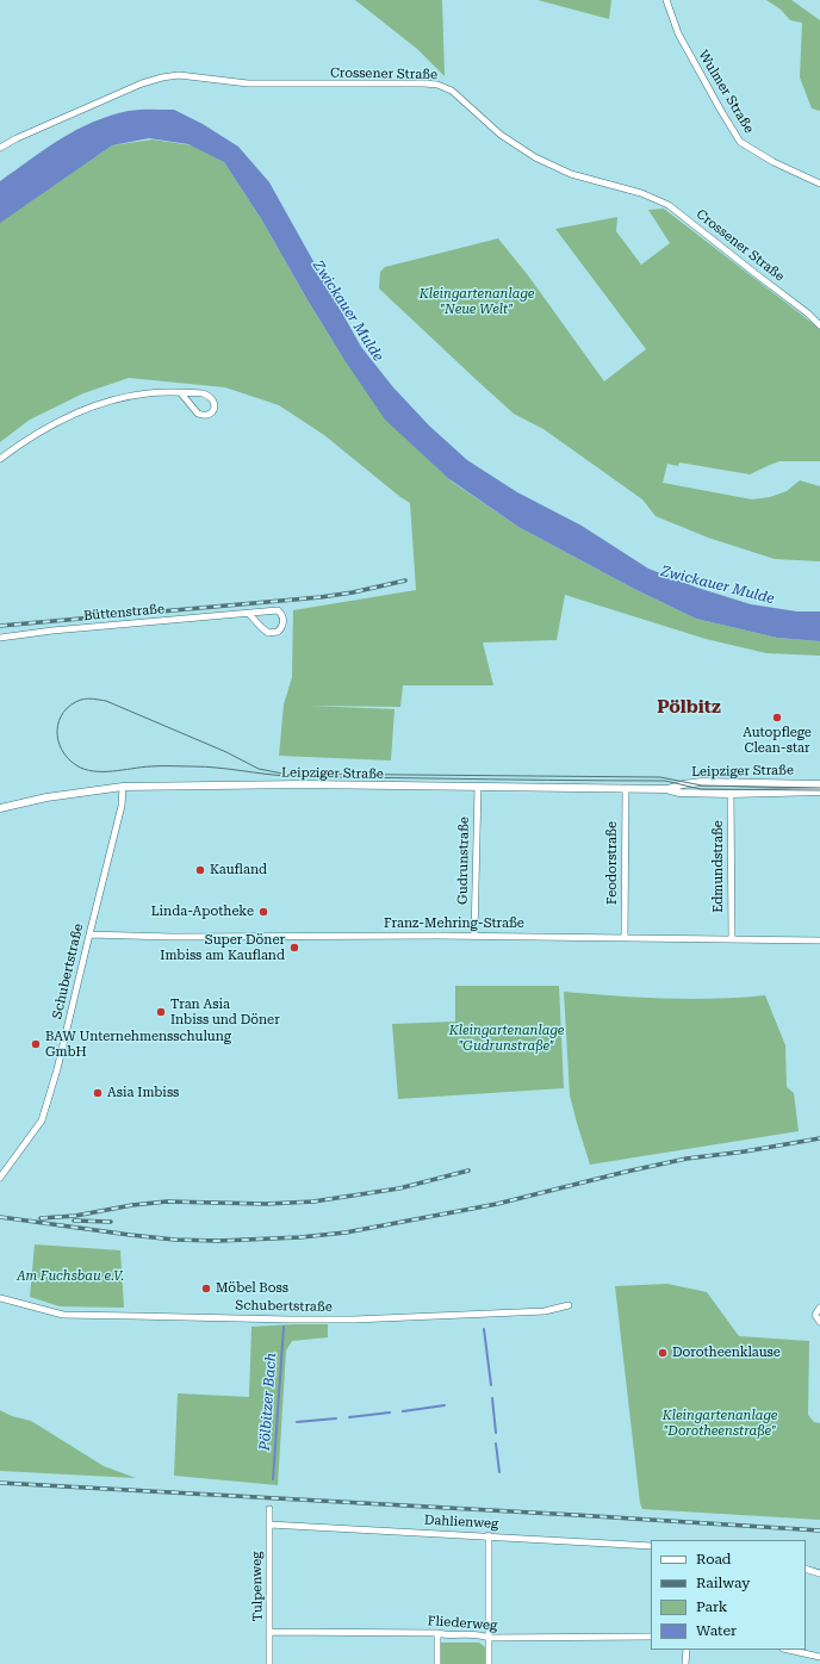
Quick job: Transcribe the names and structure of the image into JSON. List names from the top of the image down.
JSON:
{
  "streets": {
    "street": [
      "Crossener Straße",
      "Wulmer Straße",
      "Büttenstraße",
      "Leipziger Straße",
      "Gudrunstraße",
      "Feodorstraße",
      "Edmundstraße",
      "Franz-Mehring-Straße",
      "Schubertstraße",
      "Dahlienweg",
      "Tulpenweg",
      "Fliederweg"
    ]
  },
  "crossings": [
    ["Leipziger Straße", "Gudrunstraße"],
    ["Leipziger Straße", "Feodorstraße"],
    ["Leipziger Straße", "Edmundstraße"],
    ["Leipziger Straße", "Schubertstraße"],
    ["Gudrunstraße", "Franz-Mehring-Straße"],
    ["Feodorstraße", "Franz-Mehring-Straße"],
    ["Edmundstraße", "Franz-Mehring-Straße"],
    ["Franz-Mehring-Straße", "Schubertstraße"],
    ["Dahlienweg", "Tulpenweg"],
    ["Tulpenweg", "Fliederweg"]
  ],
  "districts": ["Pölbitz"],
  "water": ["Zwickauer Mulde", "Pölbitzer Bach"],
  "parks": [
    "Kleingartenanlage \"Neue Welt\"",
    "Kleingartenanlage \"Gudrunstraße\"",
    "Am Fuchsbau e.V.",
    "Kleingartenanlage \"Dorotheenstraße\""
  ],
  "places": [
    "Autopflege Clean-star",
    "Kaufland",
    "Linda-Apotheke",
    "Super Döner Imbiss am Kaufland",
    "Tran Asia Inbiss und Döner",
    "BAW Unternehmensschulung GmbH",
    "Asia Imbiss",
    "Möbel Boss",
    "Dorotheenklause"
  ],
  "legend": [
    "Road",
    "Railway",
    "Park",
    "Water"
  ]
}
